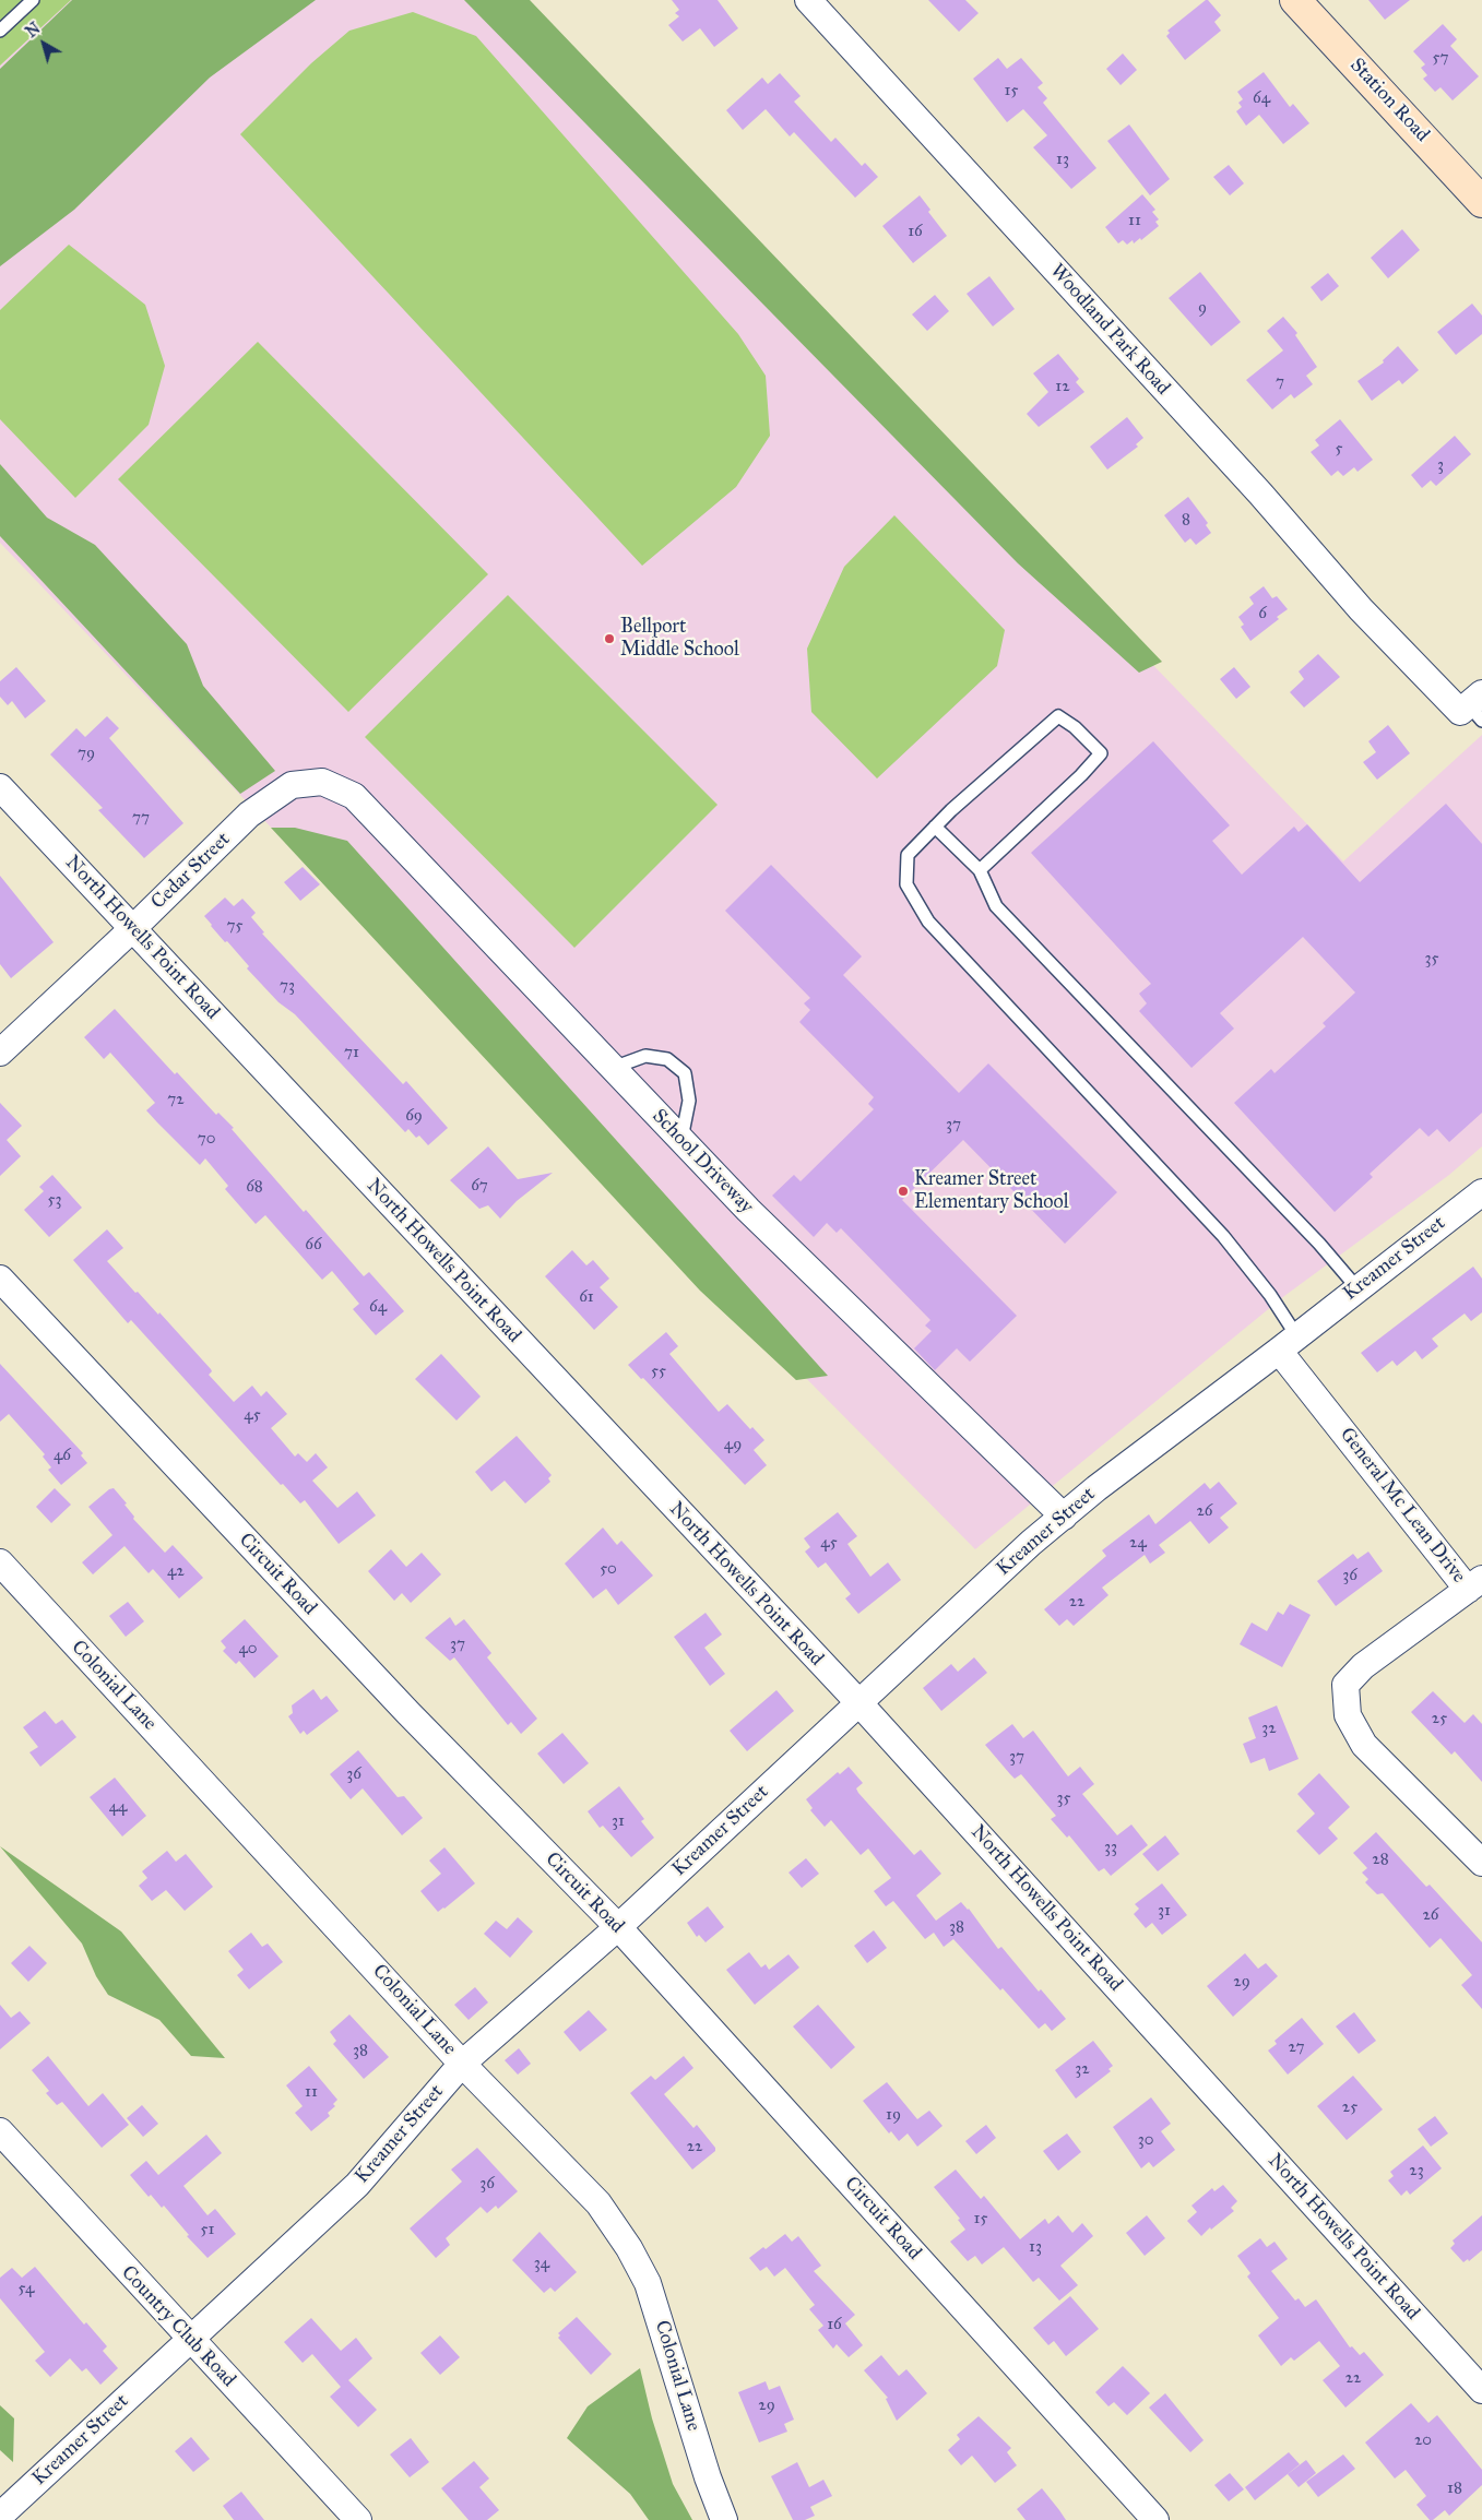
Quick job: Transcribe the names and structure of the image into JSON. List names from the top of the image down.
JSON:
{
  "streets": {
    "main road": ["Station Road"],
    "street": [
      "Woodland Park Road",
      "Cedar Street",
      "North Howells Point Road",
      "School Driveway",
      "Kreamer Street",
      "General Mc Lean Drive",
      "Circuit Road",
      "Colonial Lane",
      "Country Club Road"
    ]
  },
  "crossings": [
    ["Cedar Street", "North Howells Point Road"],
    ["Cedar Street", "School Driveway"],
    ["North Howells Point Road", "Kreamer Street"],
    ["School Driveway", "Kreamer Street"],
    ["Kreamer Street", "General Mc Lean Drive"],
    ["Kreamer Street", "Circuit Road"],
    ["Kreamer Street", "Colonial Lane"],
    ["Kreamer Street", "Country Club Road"]
  ],
  "places": ["Bellport Middle School", "Kreamer Street Elementary School"],
  "house_numbers": [
    "57",
    "15",
    "64",
    "13",
    "11",
    "16",
    "9",
    "7",
    "12",
    "5",
    "3",
    "8",
    "6",
    "79",
    "77",
    "75",
    "35",
    "73",
    "71",
    "72",
    "69",
    "37",
    "70",
    "67",
    "68",
    "53",
    "66",
    "61",
    "64",
    "55",
    "45",
    "49",
    "46",
    "26",
    "45",
    "24",
    "50",
    "42",
    "36",
    "22",
    "37",
    "40",
    "25",
    "32",
    "37",
    "36",
    "35",
    "44",
    "31",
    "33",
    "28",
    "31",
    "26",
    "38",
    "29",
    "27",
    "38",
    "32",
    "11",
    "25",
    "19",
    "30",
    "22",
    "23",
    "36",
    "15",
    "51",
    "13",
    "34",
    "54",
    "16",
    "22",
    "29",
    "20",
    "18"
  ],
  "north": "top left"
}
